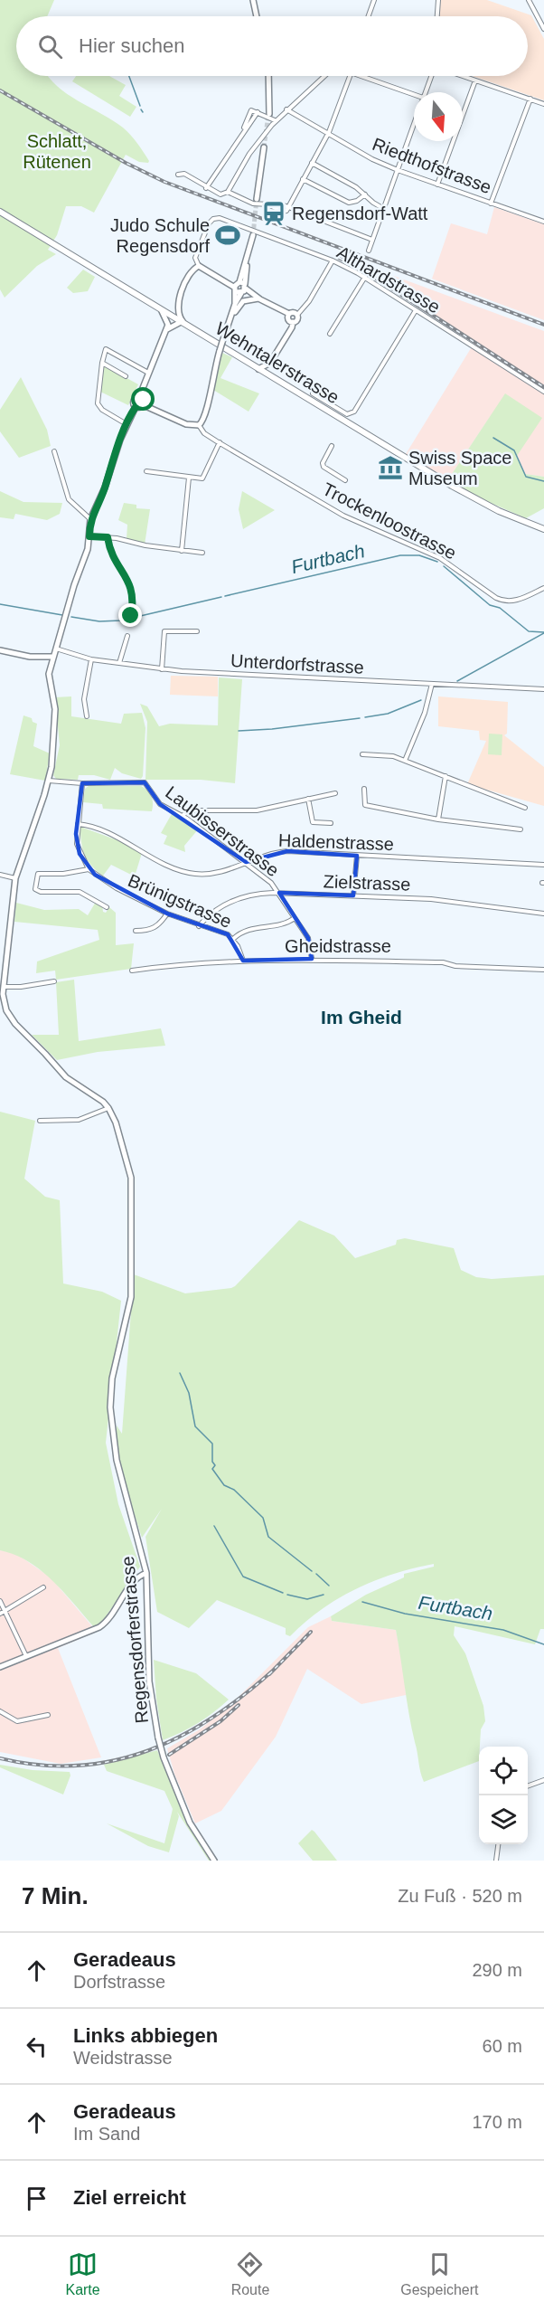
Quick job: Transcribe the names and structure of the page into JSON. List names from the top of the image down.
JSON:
{
  "streets": {
    "main road": ["Wehntalerstrasse"],
    "street": [
      "Riedthofstrasse",
      "Althardstrasse",
      "Trockenloostrasse",
      "Unterdorfstrasse",
      "Laubisserstrasse",
      "Haldenstrasse",
      "Zielstrasse",
      "Brünigstrasse",
      "Gheidstrasse",
      "Regensdorferstrasse"
    ]
  },
  "crossings": [
    ["Laubisserstrasse", "Haldenstrasse"],
    ["Laubisserstrasse", "Zielstrasse"],
    ["Laubisserstrasse", "Brünigstrasse"],
    ["Laubisserstrasse", "Gheidstrasse"],
    ["Haldenstrasse", "Brünigstrasse"],
    ["Zielstrasse", "Brünigstrasse"],
    ["Brünigstrasse", "Gheidstrasse"]
  ],
  "districts": ["Im Gheid"],
  "water": ["Furtbach"],
  "parks": ["Schlatt, Rütenen"],
  "places": {
    "station": ["Regensdorf-Watt"],
    "sports": ["Judo Schule Regensdorf"],
    "museum": ["Swiss Space Museum"]
  },
  "north": "bottom",
  "page": {
    "search": "Hier suchen",
    "heading": ["7 Min.", "Zu Fuß · 520 m"],
    "list": [
      ["Geradeaus", "Dorfstrasse", "290 m"],
      ["Links abbiegen", "Weidstrasse", "60 m"],
      ["Geradeaus", "Im Sand", "170 m"],
      "Ziel erreicht"
    ],
    "nav": ["Karte", "Route", "Gespeichert"]
  }
}
